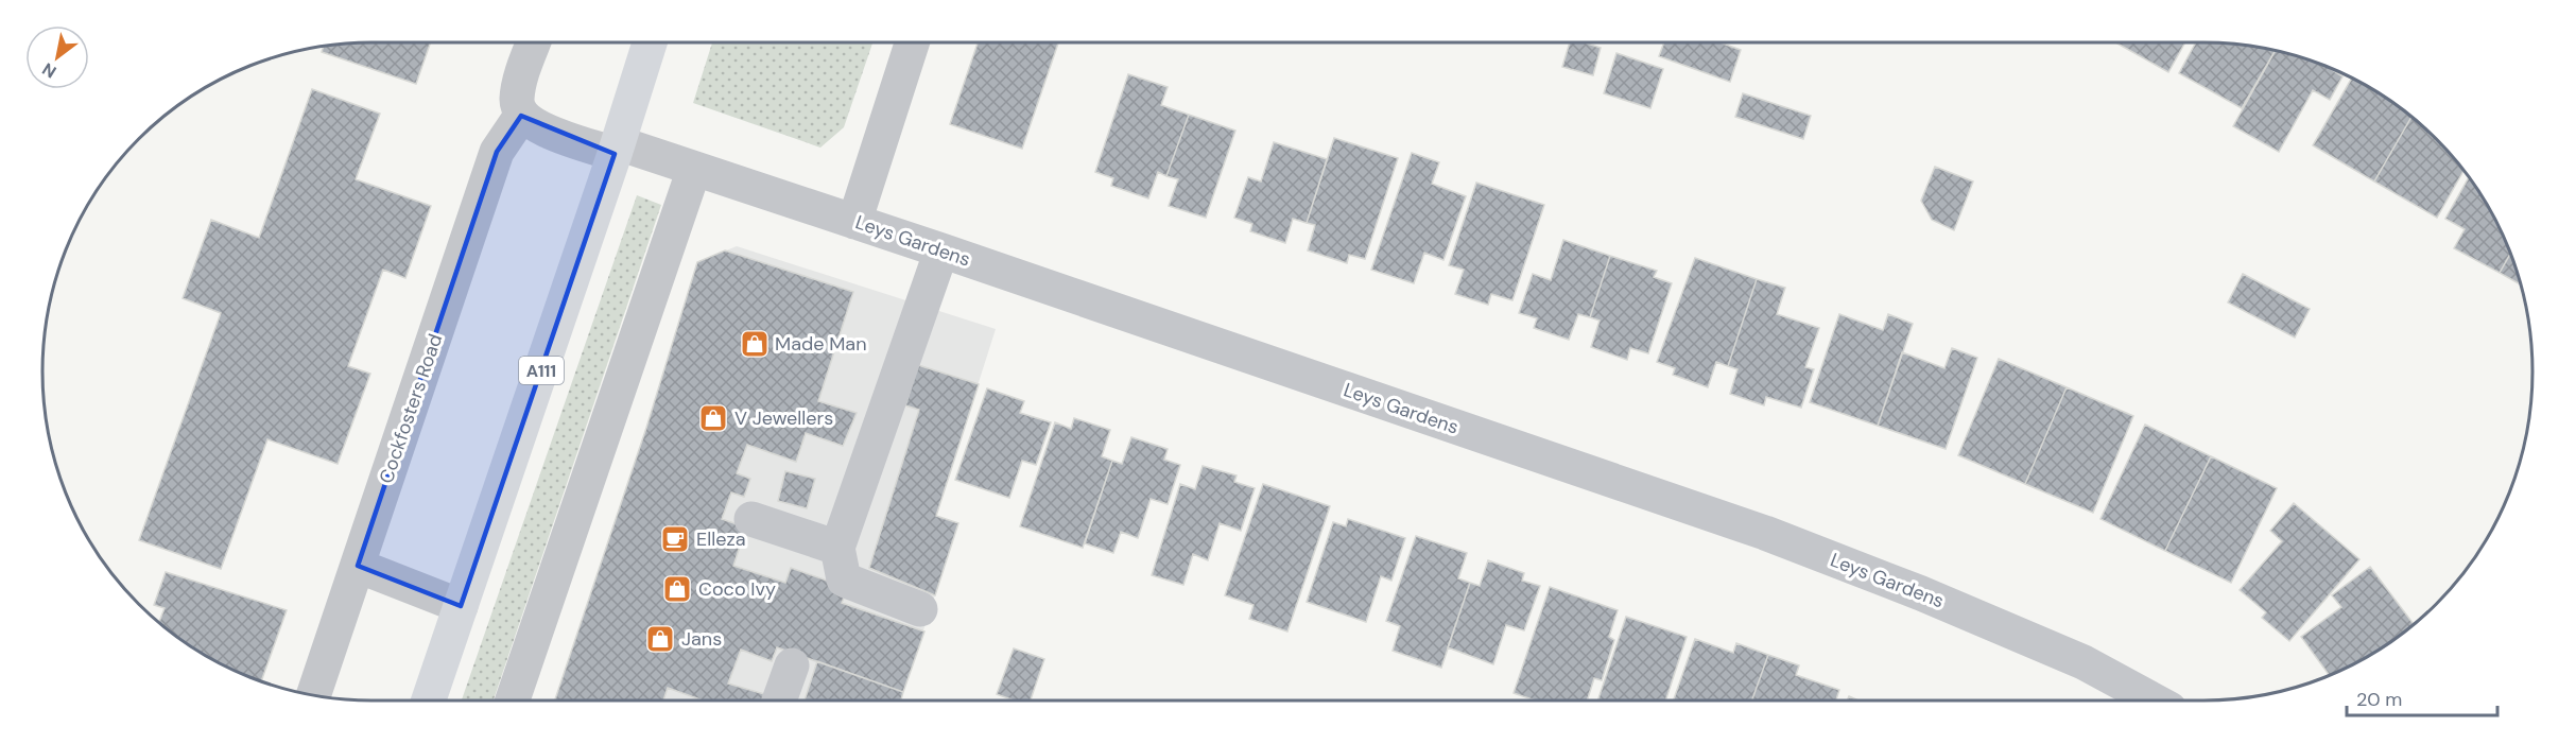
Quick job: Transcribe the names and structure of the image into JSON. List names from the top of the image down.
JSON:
{
  "streets": {
    "main road": ["A111"],
    "street": ["Leys Gardens", "Cockfosters Road"]
  },
  "crossings": [
    ["Leys Gardens", "A111"]
  ],
  "places": {
    "shop": [
      "Made Man",
      "V Jewellers",
      "Coco Ivy",
      "Jans"
    ],
    "cafe": ["Elleza"]
  },
  "scale_bar": "20 m",
  "north": "bottom left"
}
